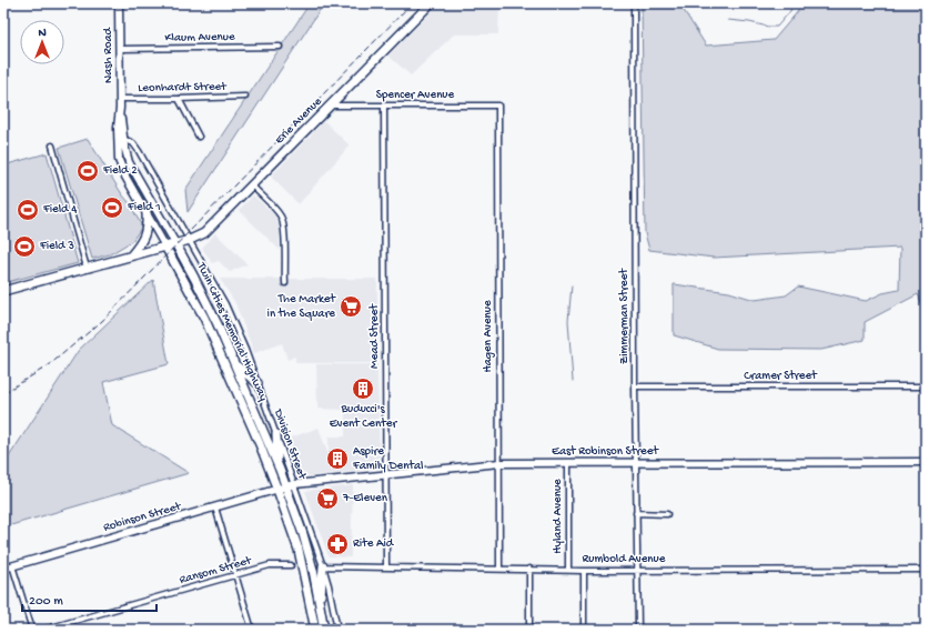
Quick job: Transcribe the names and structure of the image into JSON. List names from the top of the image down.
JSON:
{
  "streets": {
    "main road": ["Erie Avenue", "Twin Cities Memorial Highway"],
    "street": [
      "Klaum Avenue",
      "Nash Road",
      "Leonhardt Street",
      "Spencer Avenue",
      "Zimmerman Street",
      "Mead Street",
      "Hagen Avenue",
      "Cramer Street",
      "Division Street",
      "East Robinson Street",
      "Hyland Avenue",
      "Robinson Street",
      "Rumbold Avenue",
      "Ransom Street"
    ]
  },
  "crossings": [
    ["Klaum Avenue", "Nash Road"],
    ["Nash Road", "Leonhardt Street"],
    ["Nash Road", "Twin Cities Memorial Highway"],
    ["Spencer Avenue", "Erie Avenue"],
    ["Spencer Avenue", "Mead Street"],
    ["Spencer Avenue", "Hagen Avenue"],
    ["Erie Avenue", "Twin Cities Memorial Highway"],
    ["Erie Avenue", "Division Street"],
    ["Zimmerman Street", "Cramer Street"],
    ["Zimmerman Street", "East Robinson Street"],
    ["Zimmerman Street", "Rumbold Avenue"],
    ["Twin Cities Memorial Highway", "Division Street"],
    ["Twin Cities Memorial Highway", "East Robinson Street"],
    ["Twin Cities Memorial Highway", "Robinson Street"],
    ["Mead Street", "East Robinson Street"],
    ["Mead Street", "Rumbold Avenue"],
    ["Hagen Avenue", "East Robinson Street"],
    ["Hagen Avenue", "Rumbold Avenue"],
    ["Division Street", "East Robinson Street"],
    ["Division Street", "Robinson Street"],
    ["Division Street", "Rumbold Avenue"],
    ["East Robinson Street", "Hyland Avenue"],
    ["East Robinson Street", "Robinson Street"],
    ["Hyland Avenue", "Rumbold Avenue"]
  ],
  "places": {
    "sports": [
      "Field 2",
      "Field 1",
      "Field 4",
      "Field 3"
    ],
    "supermarket": ["The Market in the Square", "7-Eleven"],
    "building": ["Buducci's Event Center", "Aspire Family Dental"],
    "pharmacy": ["Rite Aid"]
  },
  "scale_bar": "200 m",
  "north": "top"
}
